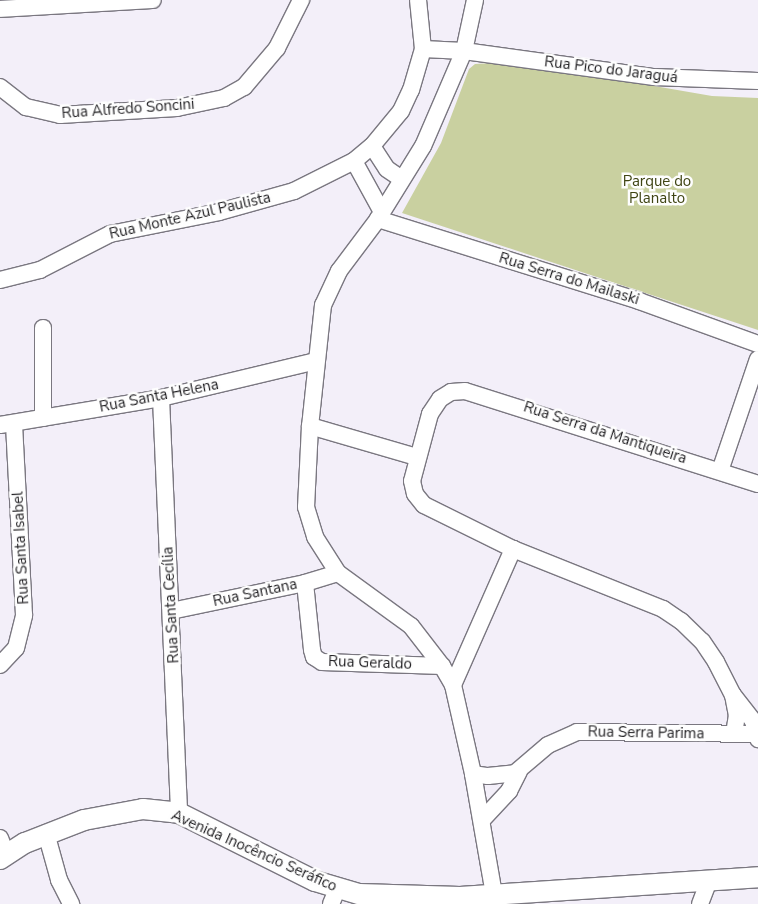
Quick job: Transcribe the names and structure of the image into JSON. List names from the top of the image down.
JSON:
{
  "streets": {
    "main road": ["Avenida Inocêncio Seráfico"],
    "street": [
      "Rua Pico do Jaraguá",
      "Rua Alfredo Soncini",
      "Rua Monte Azul Paulista",
      "Rua Serra do Mailaski",
      "Rua Santa Helena",
      "Rua Serra da Mantiqueira",
      "Rua Santa Isabel",
      "Rua Santana",
      "Rua Santa Cecília",
      "Rua Geraldo",
      "Rua Serra Parima"
    ]
  },
  "crossings": [
    ["Rua Pico do Jaraguá", "Rua Monte Azul Paulista"],
    ["Rua Santa Helena", "Rua Santa Isabel"],
    ["Rua Santa Helena", "Rua Santa Cecília"],
    ["Rua Santana", "Rua Santa Cecília"],
    ["Rua Santana", "Rua Geraldo"],
    ["Rua Santa Cecília", "Avenida Inocêncio Seráfico"]
  ],
  "parks": ["Parque do Planalto"]
}
